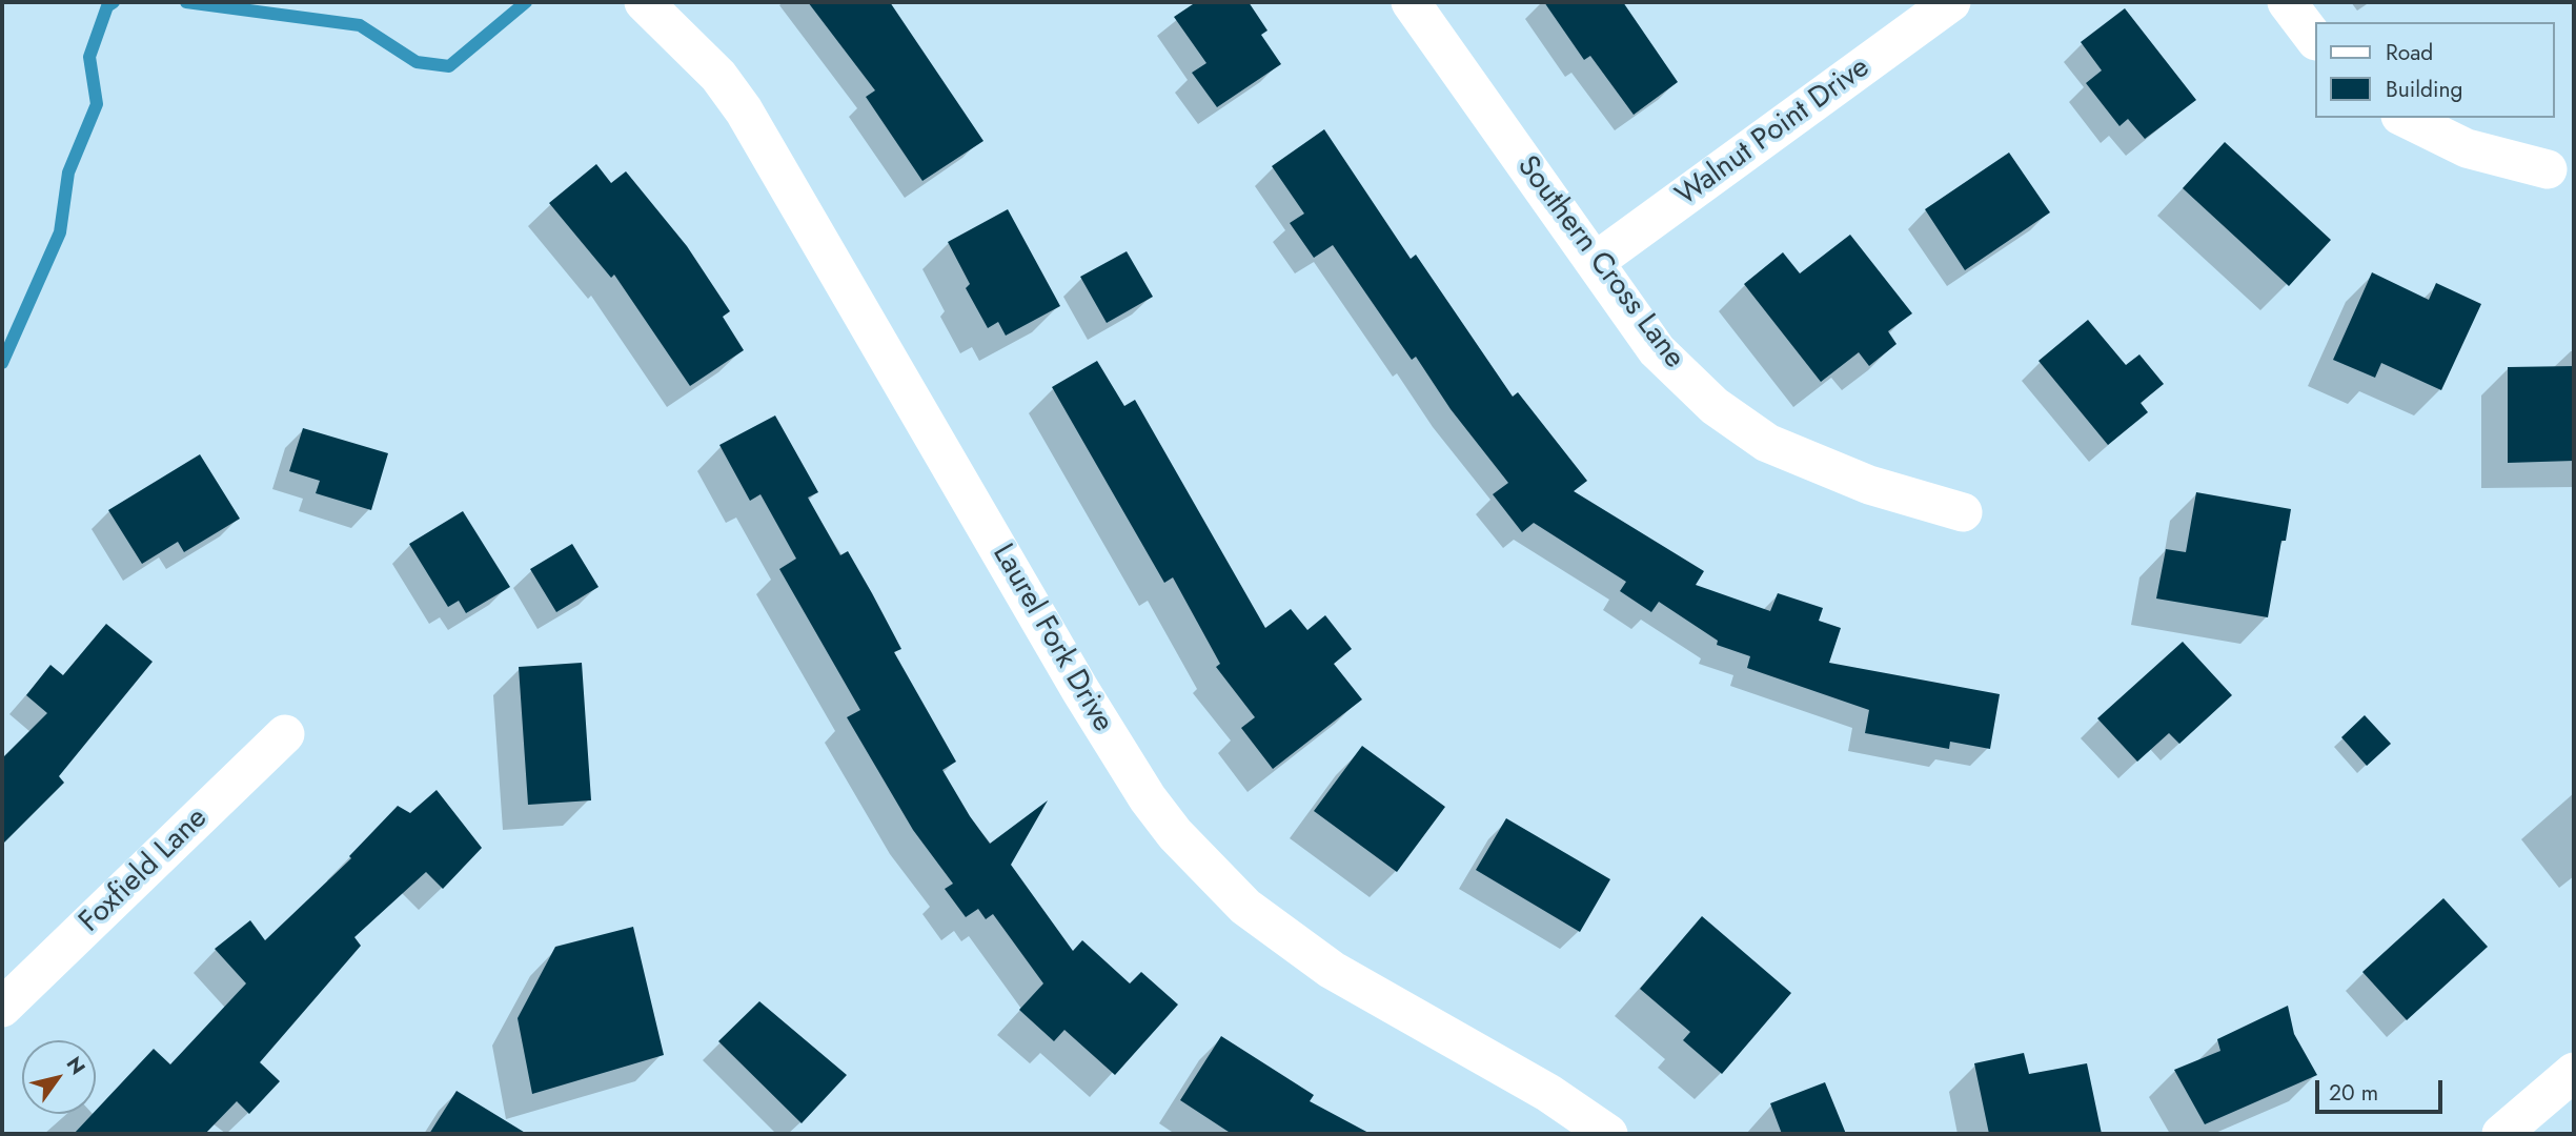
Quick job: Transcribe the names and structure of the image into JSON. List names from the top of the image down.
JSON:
{
  "streets": {
    "street": [
      "Walnut Point Drive",
      "Southern Cross Lane",
      "Laurel Fork Drive",
      "Foxfield Lane"
    ]
  },
  "crossings": [
    ["Walnut Point Drive", "Southern Cross Lane"]
  ],
  "legend": ["Road", "Building"],
  "scale_bar": "20 m",
  "north": "top right"
}
